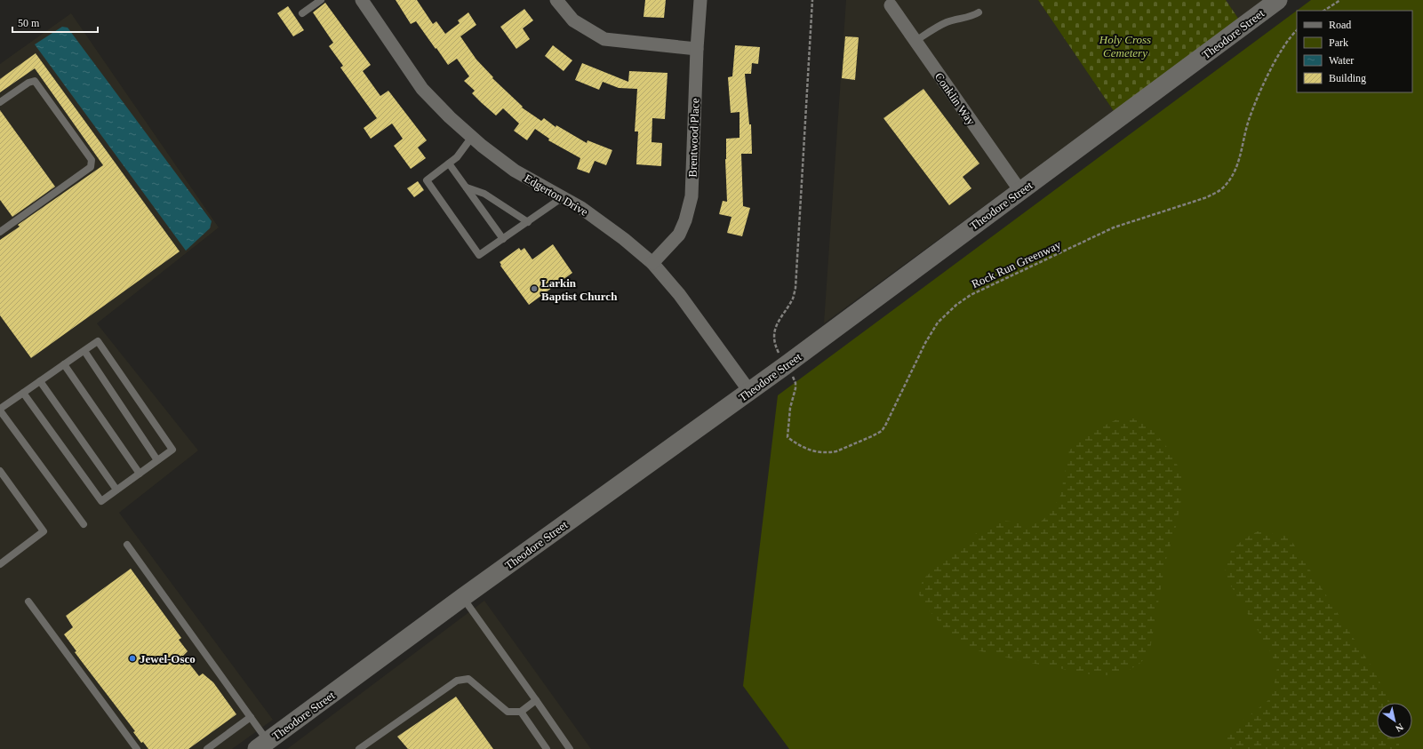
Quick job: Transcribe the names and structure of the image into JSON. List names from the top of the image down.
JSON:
{
  "streets": {
    "street": [
      "Theodore Street",
      "Conklin Way",
      "Brentwood Place",
      "Edgerton Drive"
    ],
    "path": ["Rock Run Greenway"]
  },
  "crossings": [
    ["Theodore Street", "Conklin Way"],
    ["Theodore Street", "Edgerton Drive"],
    ["Theodore Street", "Rock Run Greenway"],
    ["Brentwood Place", "Edgerton Drive"]
  ],
  "parks": ["Holy Cross Cemetery"],
  "places": ["Larkin Baptist Church", "Jewel-Osco"],
  "legend": [
    "Road",
    "Park",
    "Water",
    "Building"
  ],
  "scale_bar": "50 m",
  "north": "bottom right"
}
